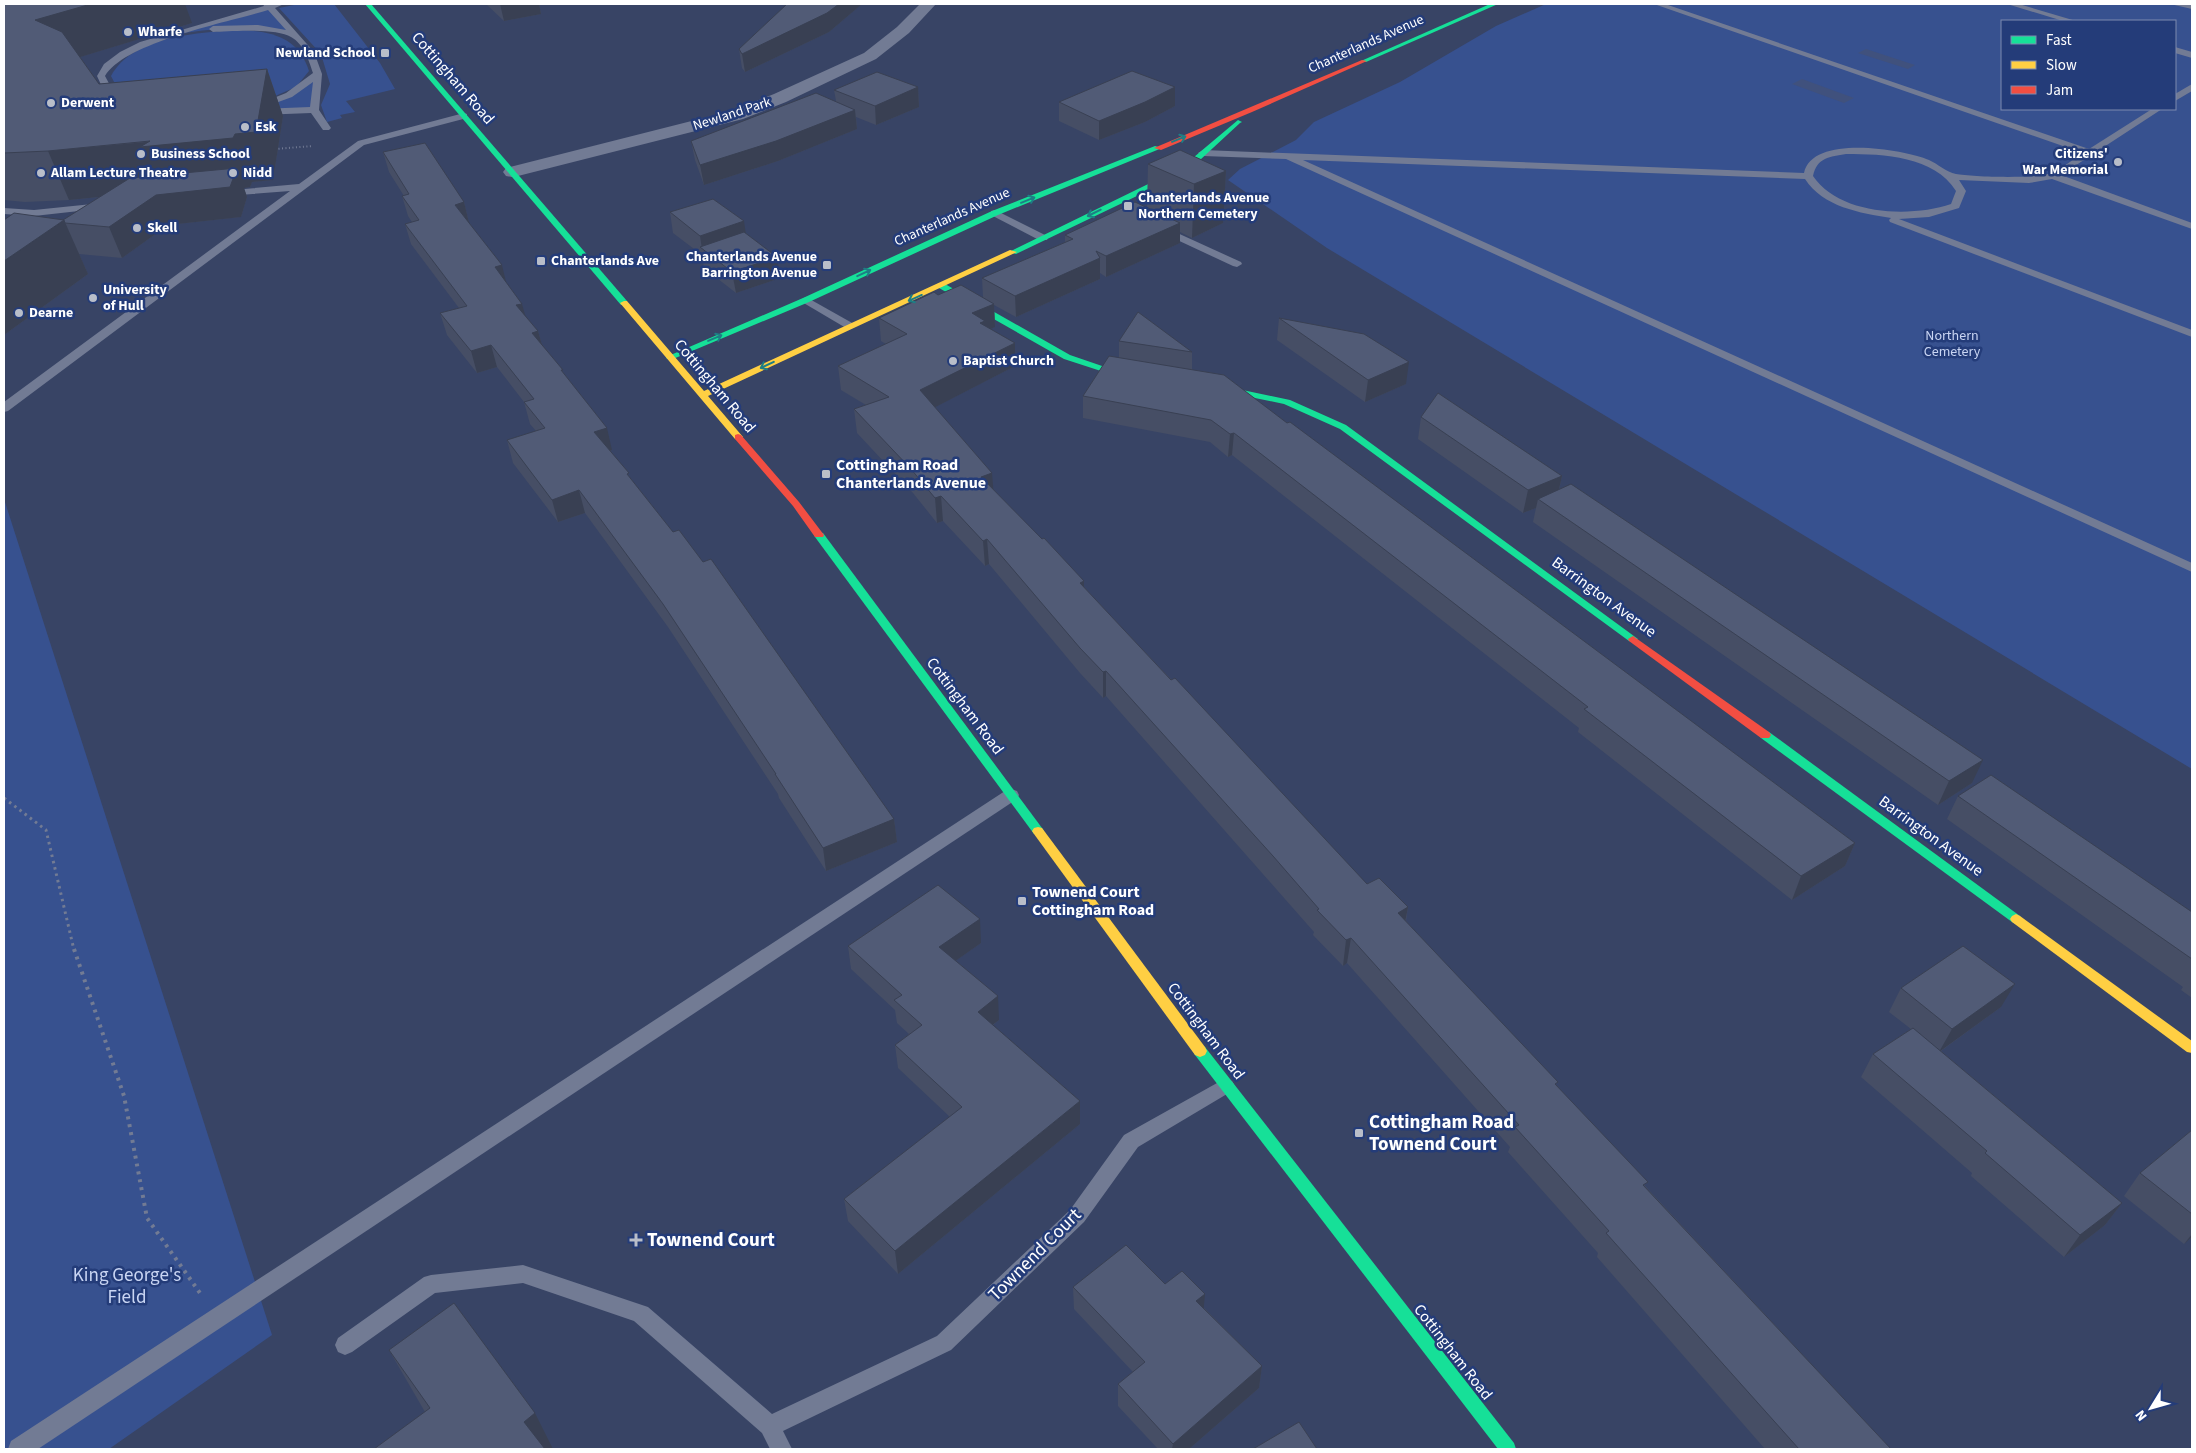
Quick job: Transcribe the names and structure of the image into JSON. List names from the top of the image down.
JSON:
{
  "streets": {
    "street": [
      "Chanterlands Avenue",
      "Cottingham Road",
      "Newland Park",
      "Barrington Avenue"
    ],
    "lane": ["Townend Court"]
  },
  "crossings": [
    ["Chanterlands Avenue", "Cottingham Road"],
    ["Cottingham Road", "Newland Park"],
    ["Cottingham Road", "Townend Court"]
  ],
  "parks": ["Northern Cemetery", "King George's Field"],
  "places": {
    "other": [
      "Wharfe",
      "Derwent",
      "Esk",
      "Business School",
      "Citizens' War Memorial",
      "Allam Lecture Theatre",
      "Nidd",
      "Skell",
      "University of Hull",
      "Dearne",
      "Baptist Church"
    ],
    "transit": [
      "Newland School",
      "Chanterlands Avenue Northern Cemetery",
      "Chanterlands Ave",
      "Chanterlands Avenue Barrington Avenue",
      "Cottingham Road Chanterlands Avenue",
      "Townend Court Cottingham Road",
      "Cottingham Road Townend Court"
    ],
    "health": ["Townend Court"]
  },
  "legend": ["Fast", "Slow", "Jam"],
  "north": "bottom left"
}
